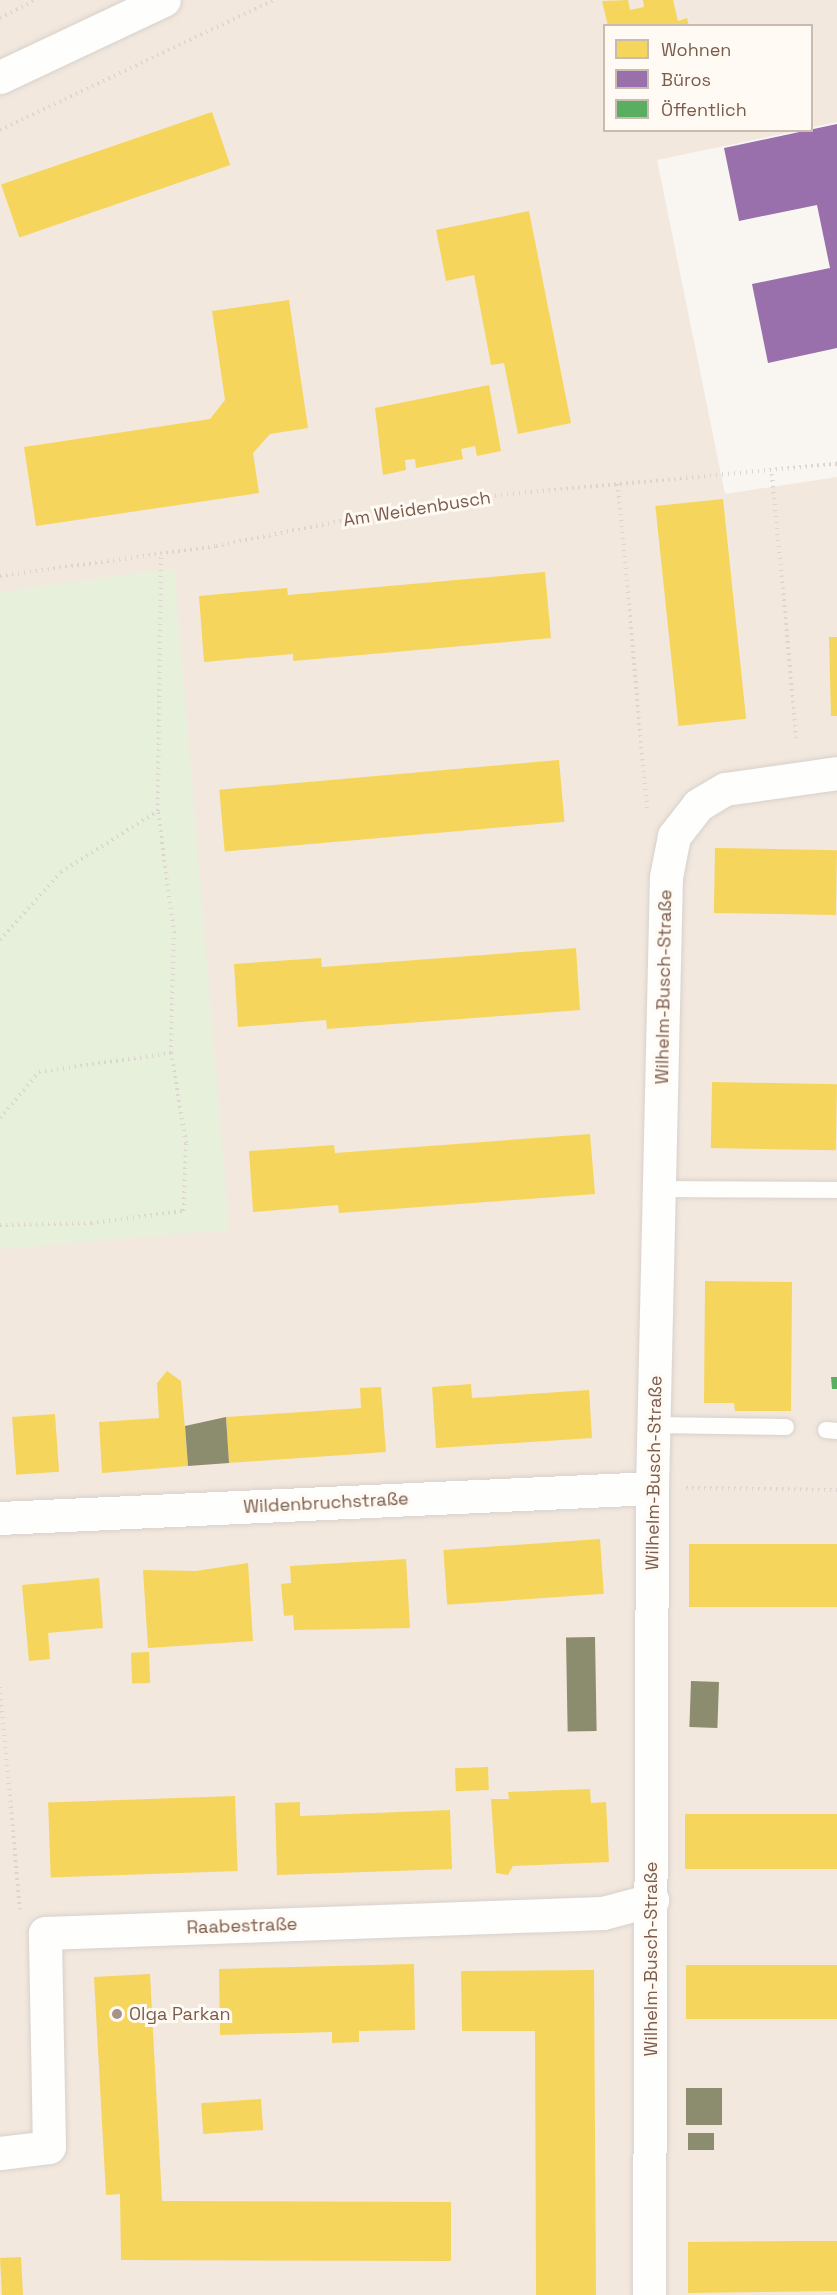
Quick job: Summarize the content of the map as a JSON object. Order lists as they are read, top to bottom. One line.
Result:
{"streets":{"street":["Wilhelm-Busch-Straße","Wildenbruchstraße","Raabestraße"],"path":["Am Weidenbusch"]},"crossings":[["Wilhelm-Busch-Straße","Wildenbruchstraße"],["Wilhelm-Busch-Straße","Raabestraße"]],"places":["Olga Parkan"],"legend":["Wohnen","Büros","Öffentlich"]}
